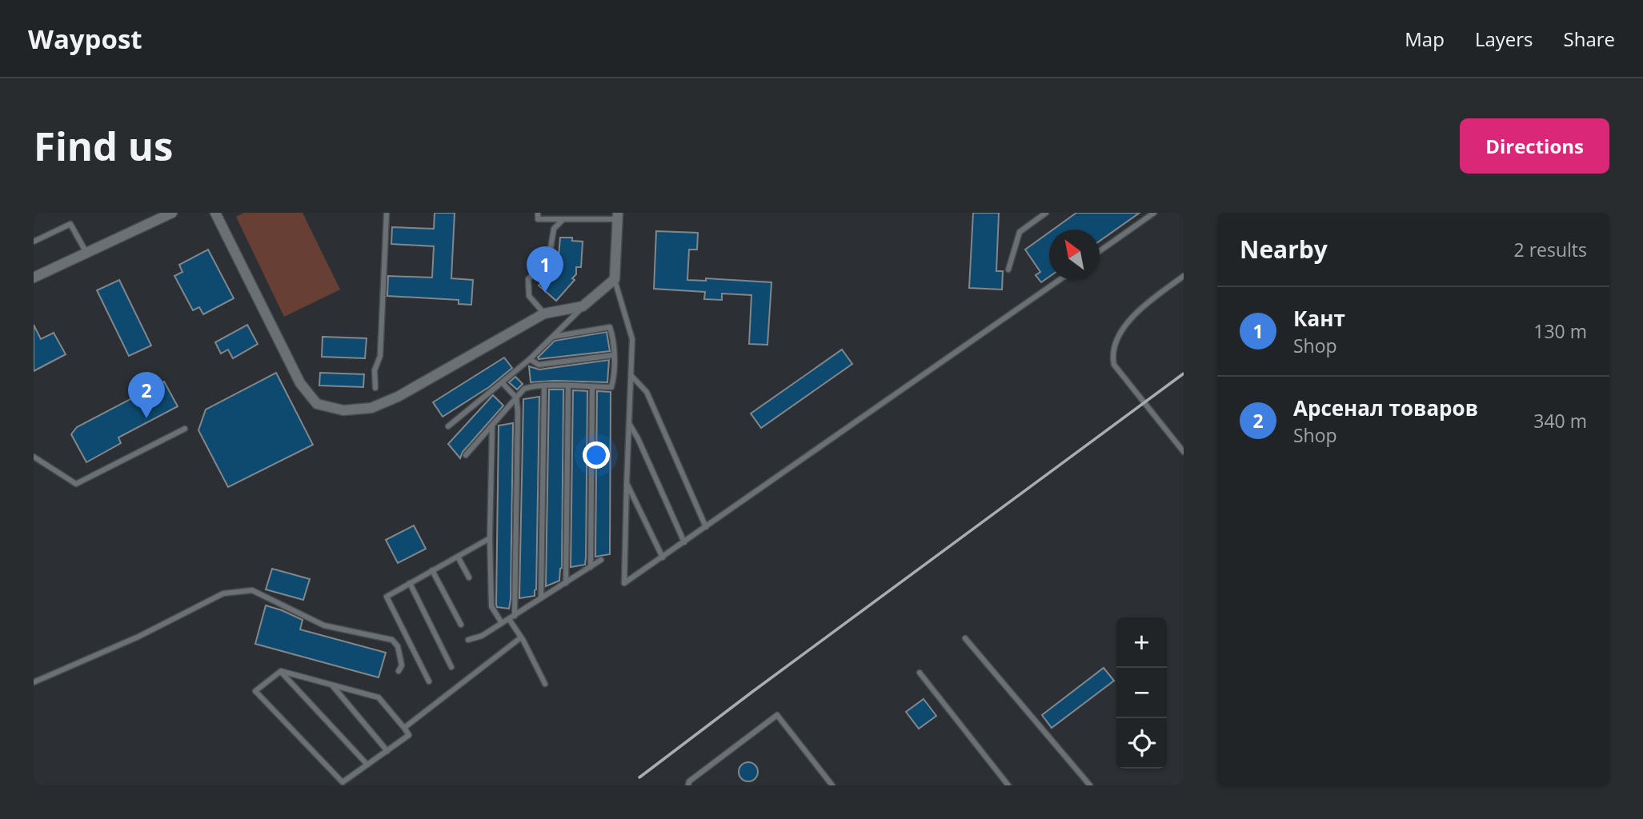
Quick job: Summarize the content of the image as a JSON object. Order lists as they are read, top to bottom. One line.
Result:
{"north":"top left","page":{"header":"Waypost","nav":["Map","Layers","Share"],"buttons":"Directions","title":"Find us","heading":["Nearby","2 results"],"pins":["1","2"],"list":[{"mark":"1","name":"Кант","note":"Shop","value":"130 m"},{"mark":"2","name":"Арсенал товаров","note":"Shop","value":"340 m"}],"map_buttons":["+","−"]}}
